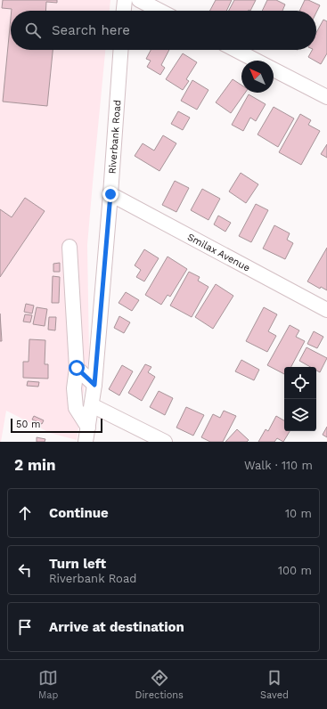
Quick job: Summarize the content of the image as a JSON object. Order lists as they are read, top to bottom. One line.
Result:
{"streets":{"street":["Riverbank Road","Smilax Avenue"]},"crossings":[["Riverbank Road","Smilax Avenue"]],"scale_bar":"50 m","north":"top left","page":{"search":"Search here","scale":"50 m","heading":["2 min","Walk · 110 m"],"list":[["Continue","10 m"],["Turn left","Riverbank Road","100 m"],"Arrive at destination"],"nav":["Map","Directions","Saved"]}}
